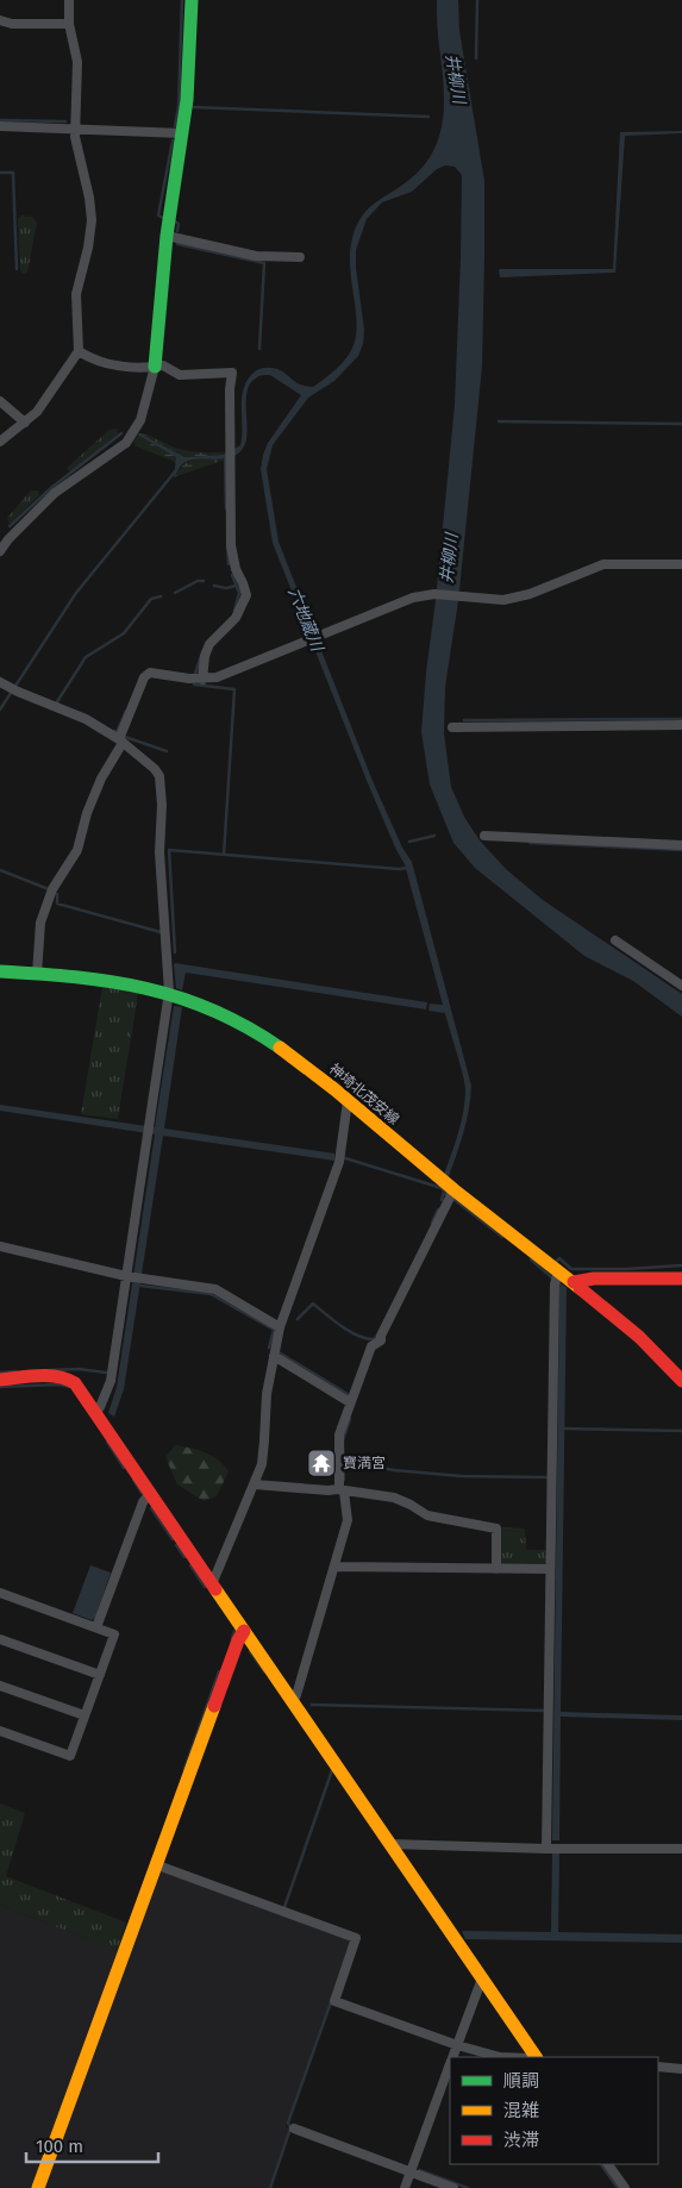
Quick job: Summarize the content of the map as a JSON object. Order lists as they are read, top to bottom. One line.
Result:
{"streets":{"street":["神埼北茂安線"]},"water":["井柳川","六地蔵川"],"places":{"temple":["寶満宮"]},"legend":["順調","混雑","渋滞"],"scale_bar":"100 m"}
